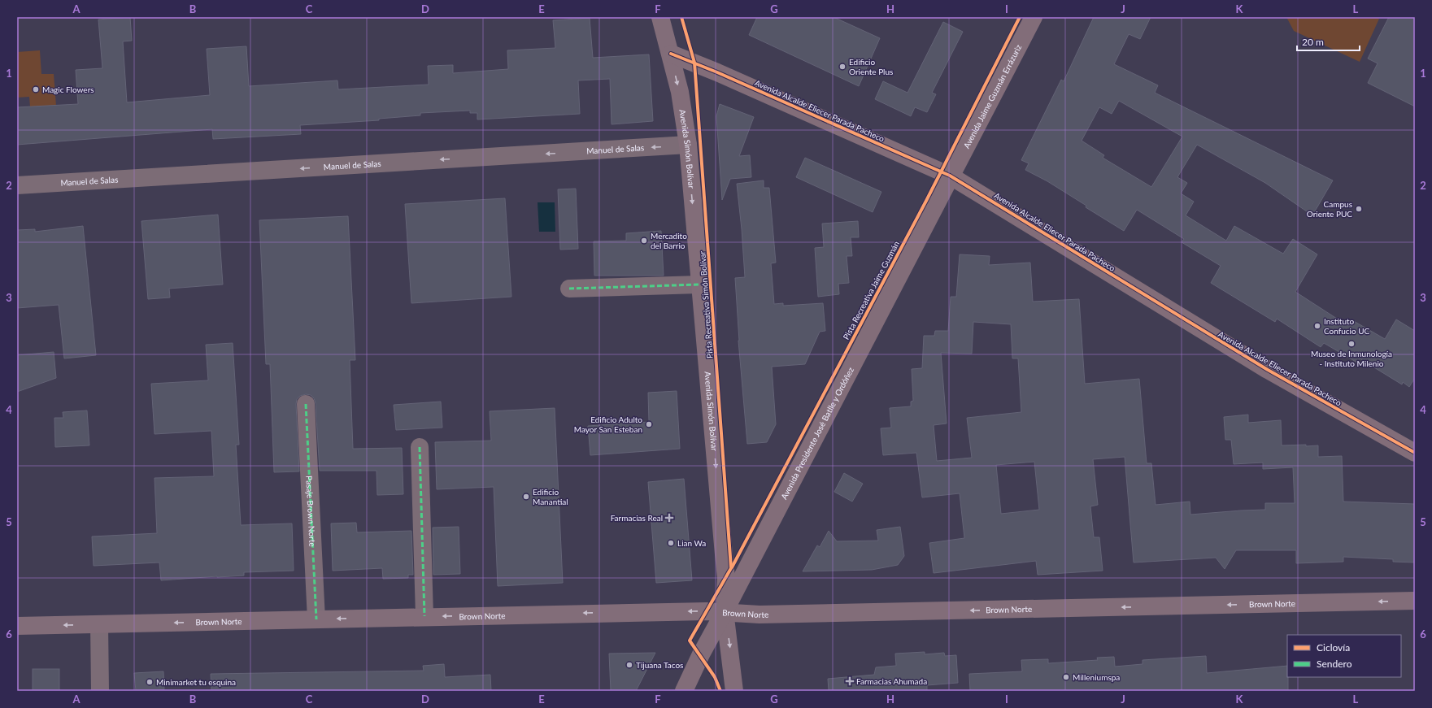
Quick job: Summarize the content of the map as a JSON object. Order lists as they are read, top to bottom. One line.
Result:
{"streets":{"street":["Avenida Jaime Guzmán Errázuriz","Avenida Alcalde Eliecer Parada Pacheco","Avenida Simón Bolívar","Manuel de Salas","Avenida Presidente José Batlle y Ordóñez","Pasaje Brown Norte","Brown Norte"],"cycle path":["Pista Recreativa Jaime Guzmán","Pista Recreativa Simón Bolívar"]},"crossings":[["Avenida Jaime Guzmán Errázuriz","Avenida Alcalde Eliecer Parada Pacheco"],["Avenida Jaime Guzmán Errázuriz","Avenida Presidente José Batlle y Ordóñez"],["Avenida Alcalde Eliecer Parada Pacheco","Avenida Simón Bolívar"],["Avenida Alcalde Eliecer Parada Pacheco","Avenida Presidente José Batlle y Ordóñez"],["Avenida Simón Bolívar","Manuel de Salas"],["Avenida Simón Bolívar","Avenida Presidente José Batlle y Ordóñez"],["Avenida Simón Bolívar","Brown Norte"],["Avenida Presidente José Batlle y Ordóñez","Brown Norte"],["Pasaje Brown Norte","Brown Norte"]],"one_way":["Avenida Simón Bolívar","Manuel de Salas","Brown Norte"],"places":{"other":["Edificio Oriente Plus","Magic Flowers","Campus Oriente PUC","Mercadito del Barrio","Instituto Confucio UC","Museo de Inmunología - Instituto Milenio","Edificio Adulto Mayor San Esteban","Edificio Manantial","Lian Wa","Tijuana Tacos","Milleniumspa","Minimarket tu esquina"],"health":["Farmacias Real","Farmacias Ahumada"]},"legend":["Ciclovía","Sendero"],"scale_bar":"20 m","grid":{"columns":["A","B","C","D","E","F","G","H","I","J","K","L"],"rows":["1","2","3","4","5","6"]}}
